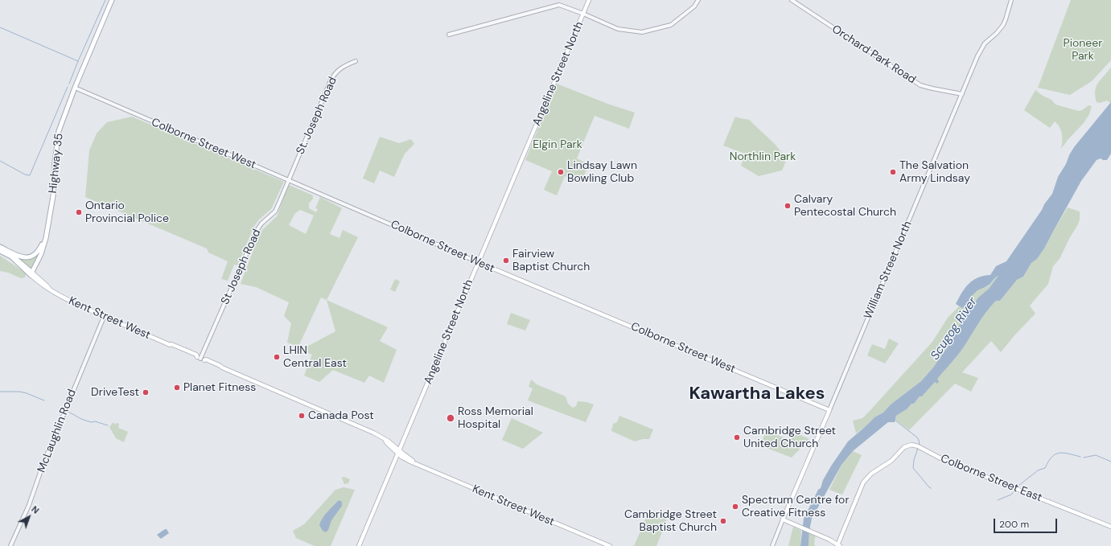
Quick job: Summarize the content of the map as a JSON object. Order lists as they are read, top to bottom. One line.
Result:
{"streets":{"main road":["Angeline Street North","Colborne Street West","Highway 35","William Street North","Kent Street West","Colborne Street East"],"street":["Orchard Park Road","St. Joseph Road","St Joseph Road","McLaughlin Road"]},"crossings":[["Orchard Park Road","William Street North"],["Angeline Street North","Colborne Street West"],["Angeline Street North","Kent Street West"],["St. Joseph Road","Colborne Street West"],["St. Joseph Road","St Joseph Road"],["Colborne Street West","Highway 35"],["Colborne Street West","St Joseph Road"],["Colborne Street West","William Street North"],["Highway 35","Kent Street West"],["St Joseph Road","Kent Street West"],["Kent Street West","McLaughlin Road"]],"districts":["Kawartha Lakes"],"water":["Scugog River"],"parks":["Pioneer Park","Elgin Park","Northlin Park"],"places":["Lindsay Lawn Bowling Club","The Salvation Army Lindsay","Calvary Pentecostal Church","Ontario Provincial Police","Fairview Baptist Church","LHIN Central East","Planet Fitness","DriveTest","Canada Post","Ross Memorial Hospital","Cambridge Street United Church","Spectrum Centre for Creative Fitness","Cambridge Street Baptist Church"],"scale_bar":"200 m","north":"top right"}
